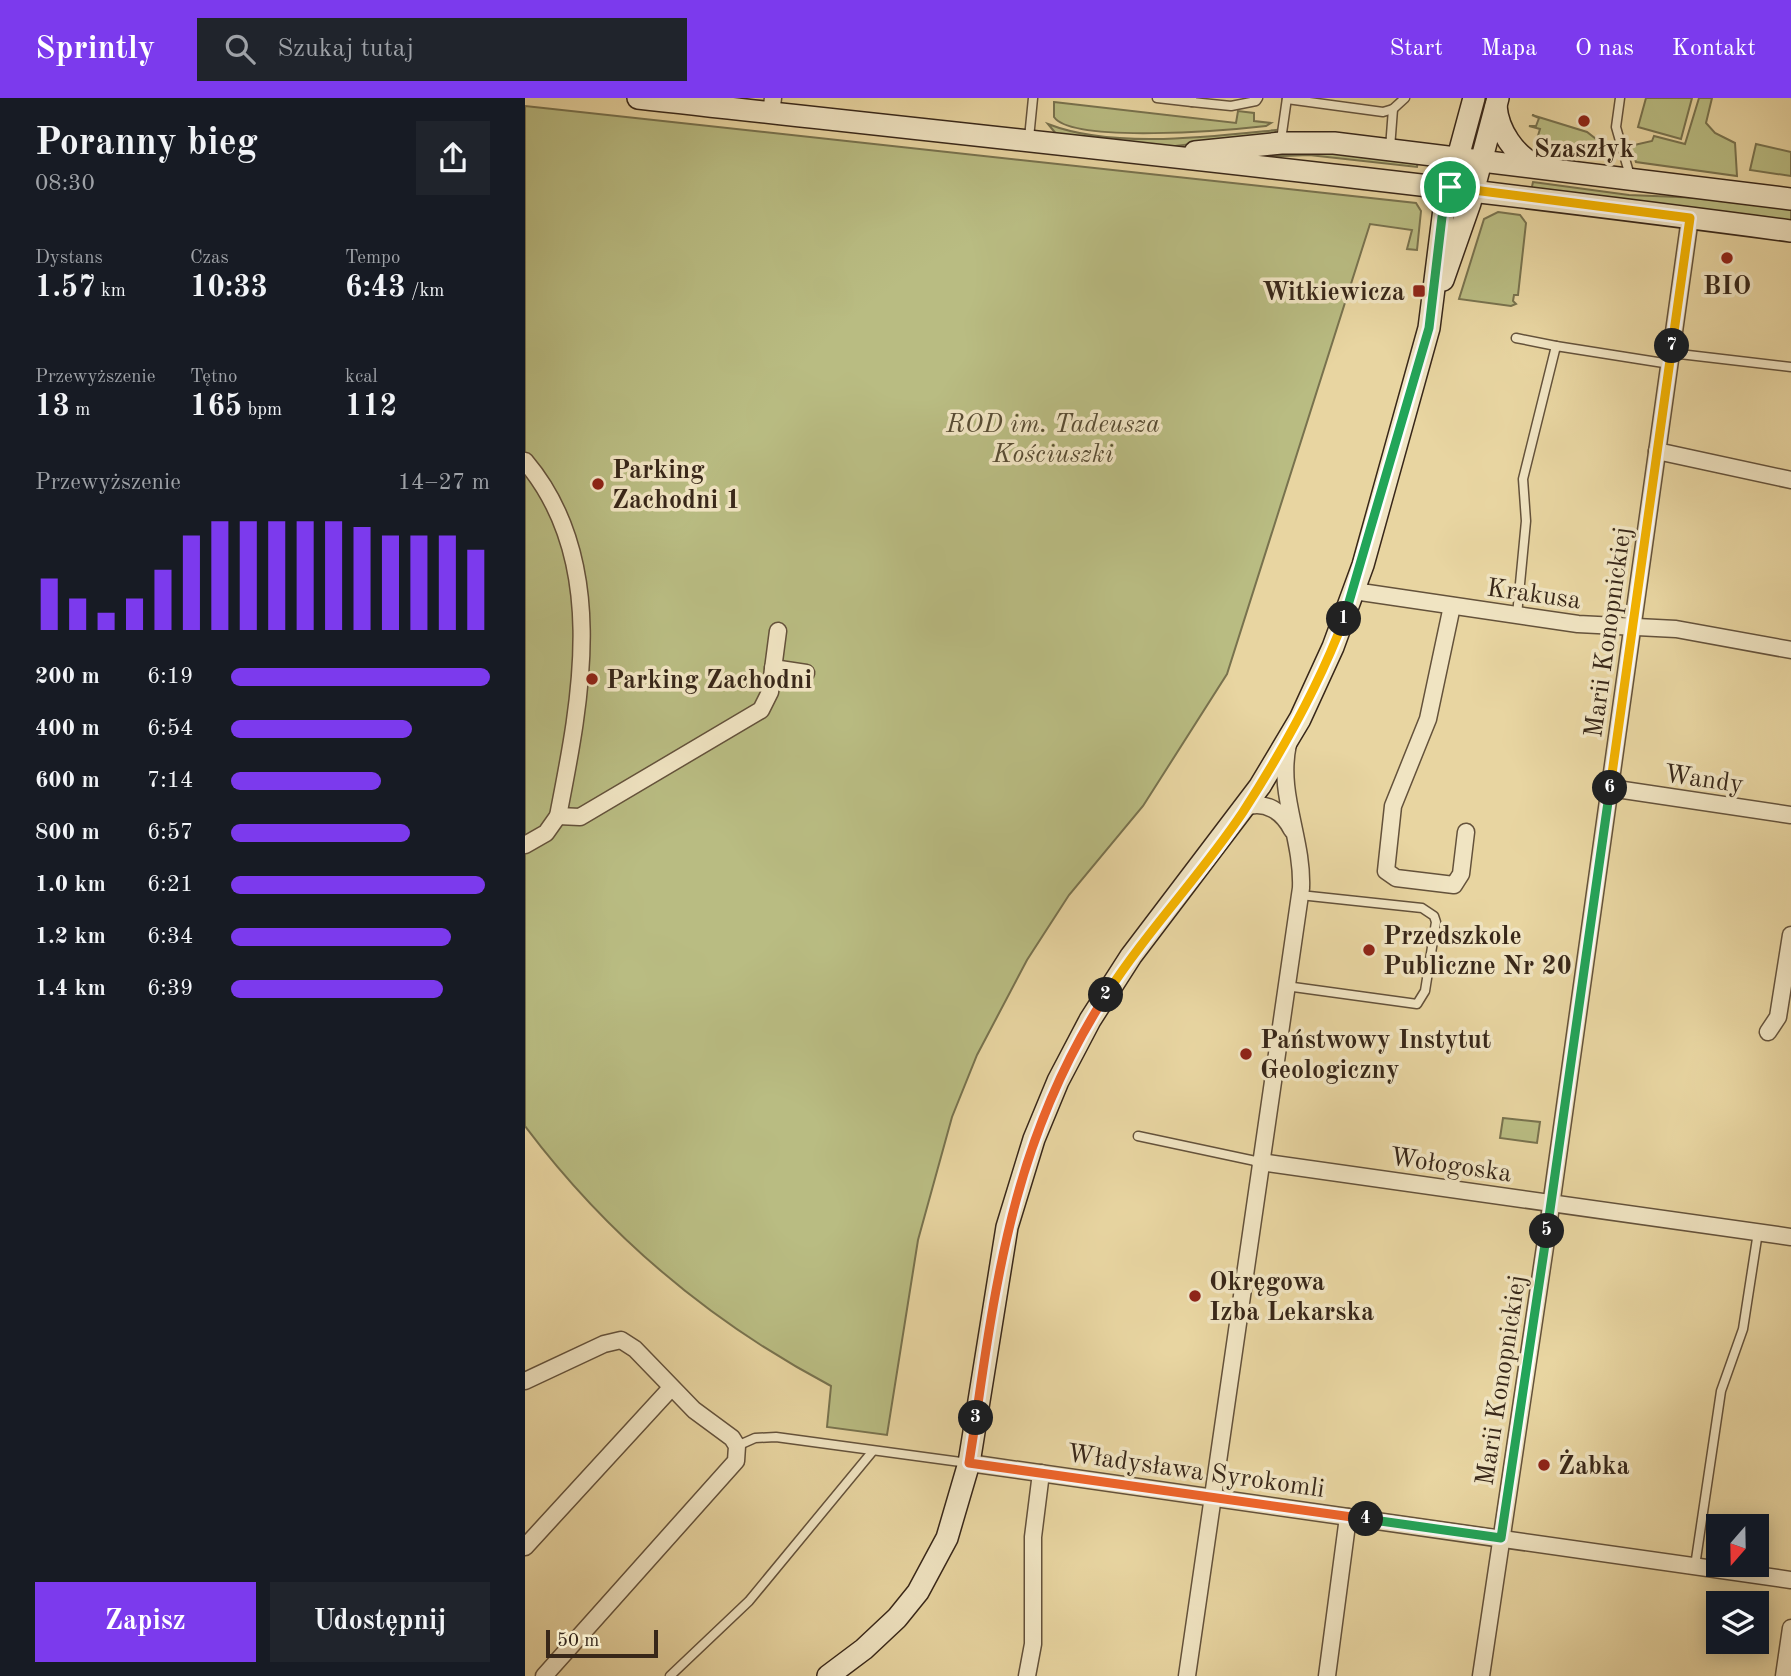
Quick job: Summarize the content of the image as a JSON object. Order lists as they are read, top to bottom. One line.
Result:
{"streets":{"street":["Krakusa","Marii Konopnickiej","Wandy","Wołogoska","Władysława Syrokomli"]},"crossings":[["Krakusa","Marii Konopnickiej"],["Marii Konopnickiej","Wandy"],["Marii Konopnickiej","Wołogoska"],["Marii Konopnickiej","Władysława Syrokomli"]],"parks":["ROD im. Tadeusza Kościuszki"],"places":{"other":["Szaszłyk","BIO","Parking Zachodni 1","Parking Zachodni","Przedszkole Publiczne Nr 20","Państwowy Instytut Geologiczny","Okręgowa Izba Lekarska","Żabka"],"transit":["Witkiewicza"]},"scale_bar":"50 m","north":"bottom","page":{"header":"Sprintly","search":"Szukaj tutaj","nav":["Start","Mapa","O nas","Kontakt"],"heading":["Poranny bieg","08:30"],"stats":[["Dystans","1.57 km"],["Czas","10:33"],["Tempo","6:43 /km"],["Przewyższenie","13 m"],["Tętno","165 bpm"],["kcal","112"]],"pins":["7","1","6","2","5","3","4"],"chart":["Przewyższenie","14–27 m"],"list":[{"name":"200 m","note":"6:19"},{"name":"400 m","note":"6:54"},{"name":"600 m","note":"7:14"},{"name":"800 m","note":"6:57"},{"name":"1.0 km","note":"6:21"},{"name":"1.2 km","note":"6:34"},{"name":"1.4 km","note":"6:39"}],"buttons":["Zapisz","Udostępnij"],"scale":"50 m"}}
